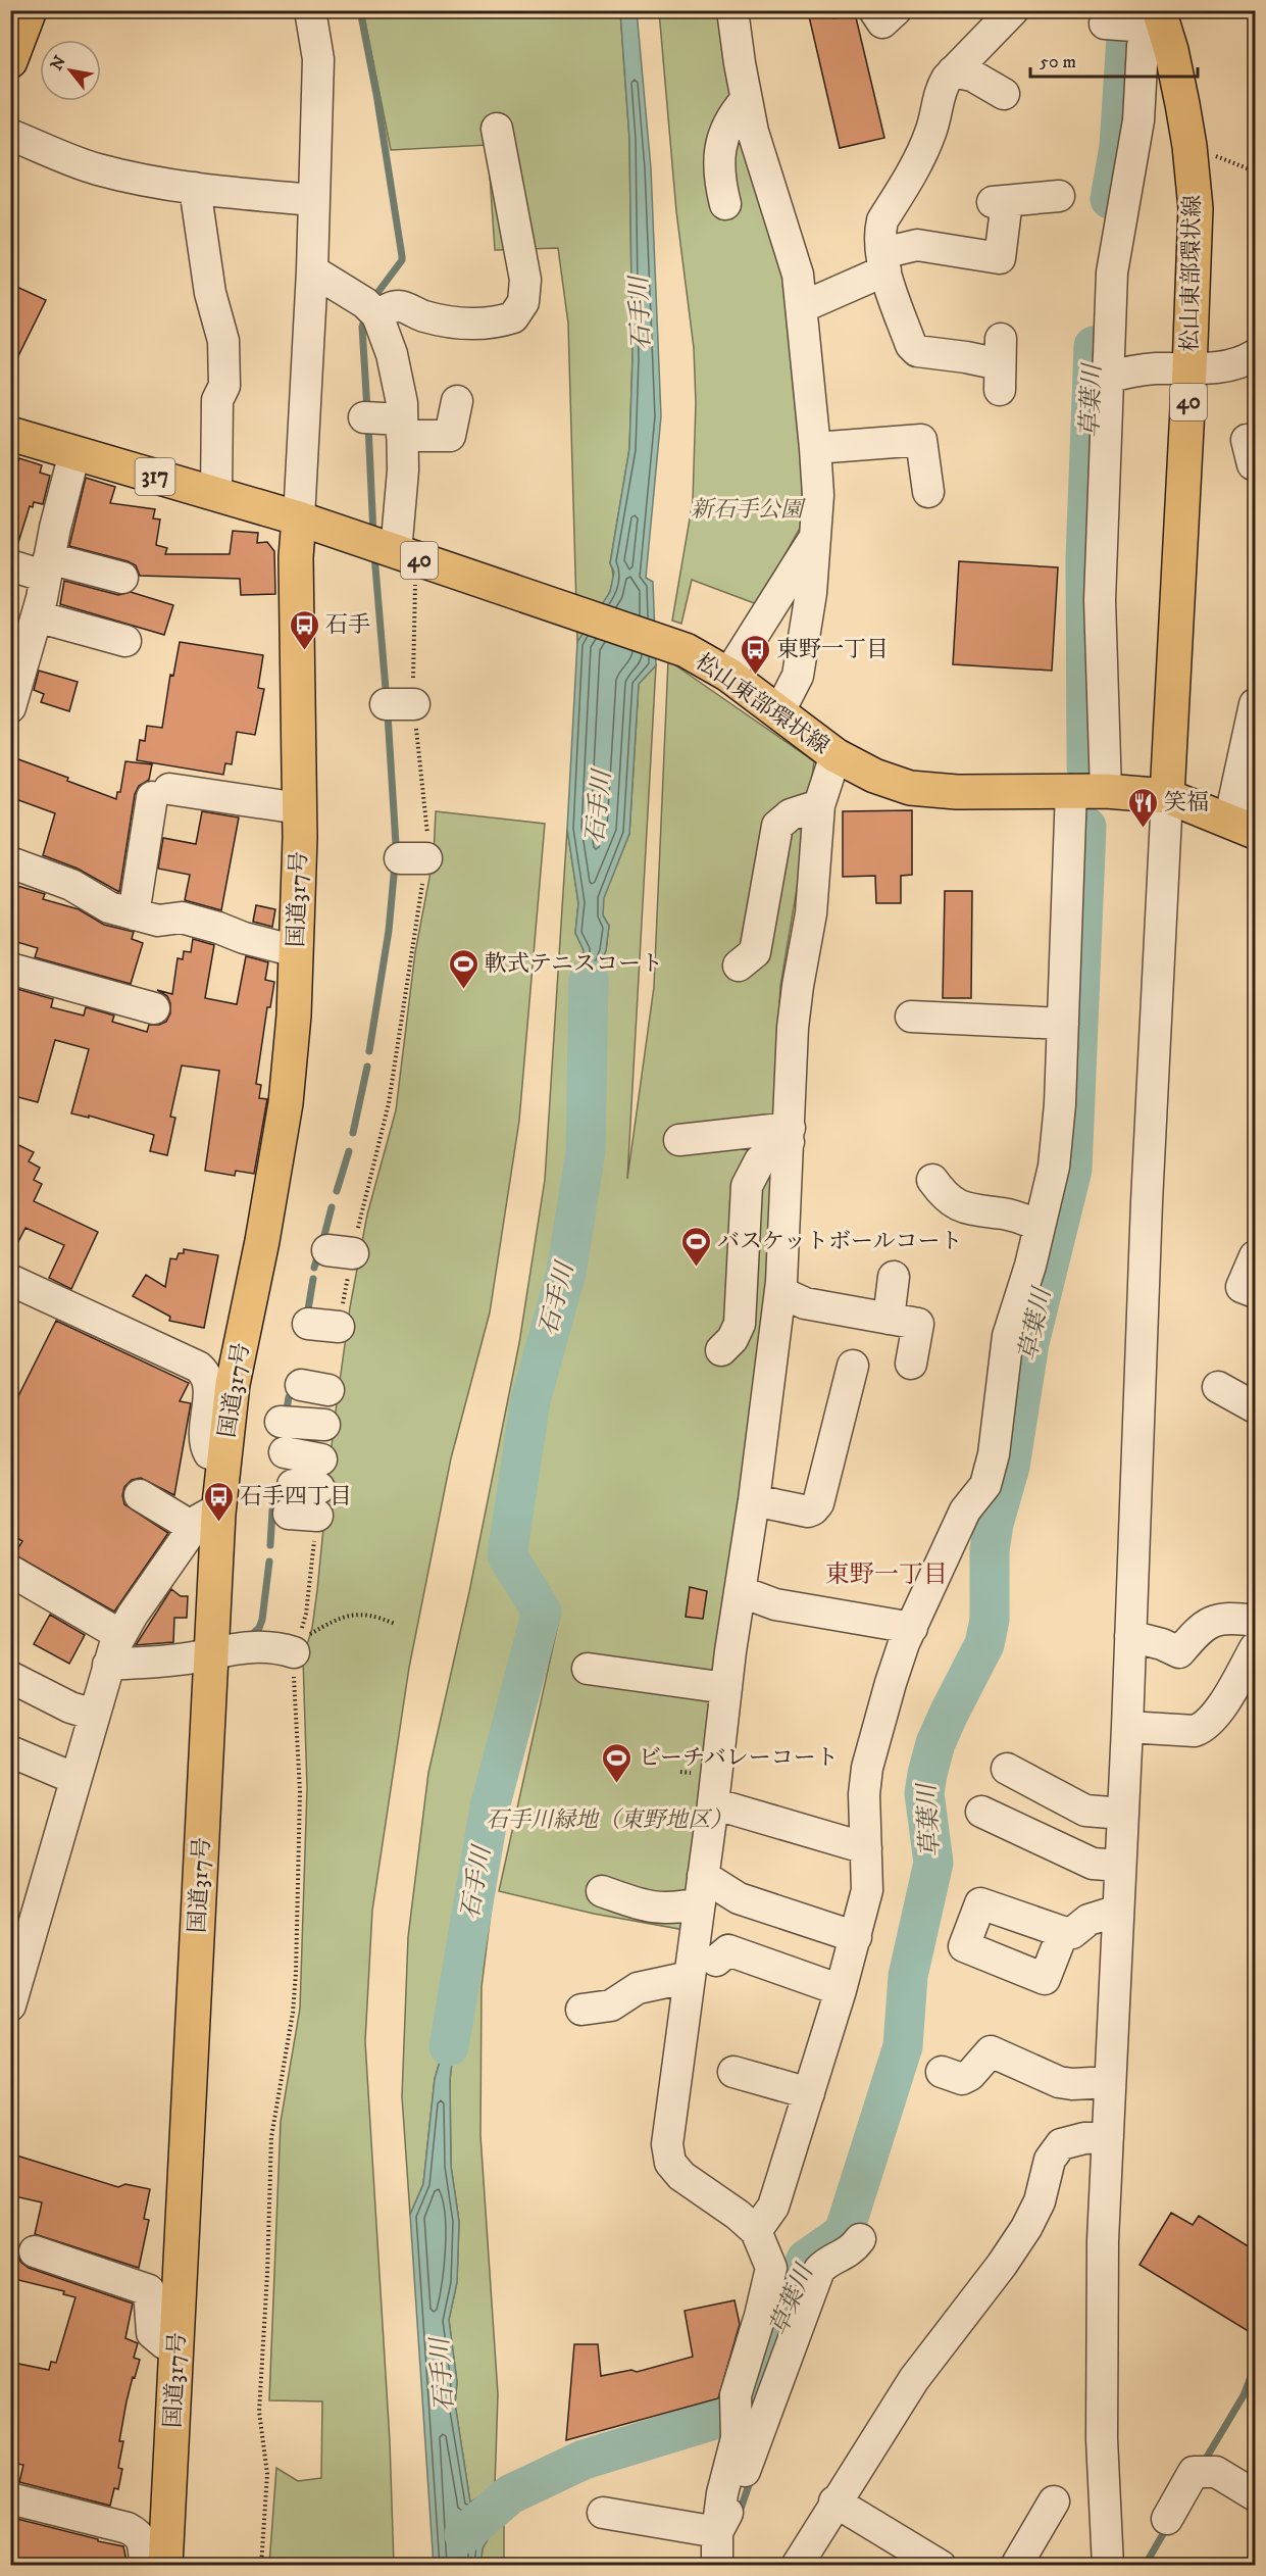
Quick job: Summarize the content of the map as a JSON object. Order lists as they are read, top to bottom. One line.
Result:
{"streets":{"main road":["松山東部環状線","40","317","国道317号"]},"crossings":[["松山東部環状線","317"],["松山東部環状線","国道317号"],["317","国道317号"]],"districts":["東野一丁目"],"water":["石手川","草葉川"],"parks":["新石手公園","石手川緑地（東野地区）"],"places":{"bus stop":["石手","東野一丁目","石手四丁目"],"restaurant":["笑福"],"sports":["軟式テニスコート","バスケットボールコート","ビーチバレーコート"]},"scale_bar":"50 m","north":"top left"}
